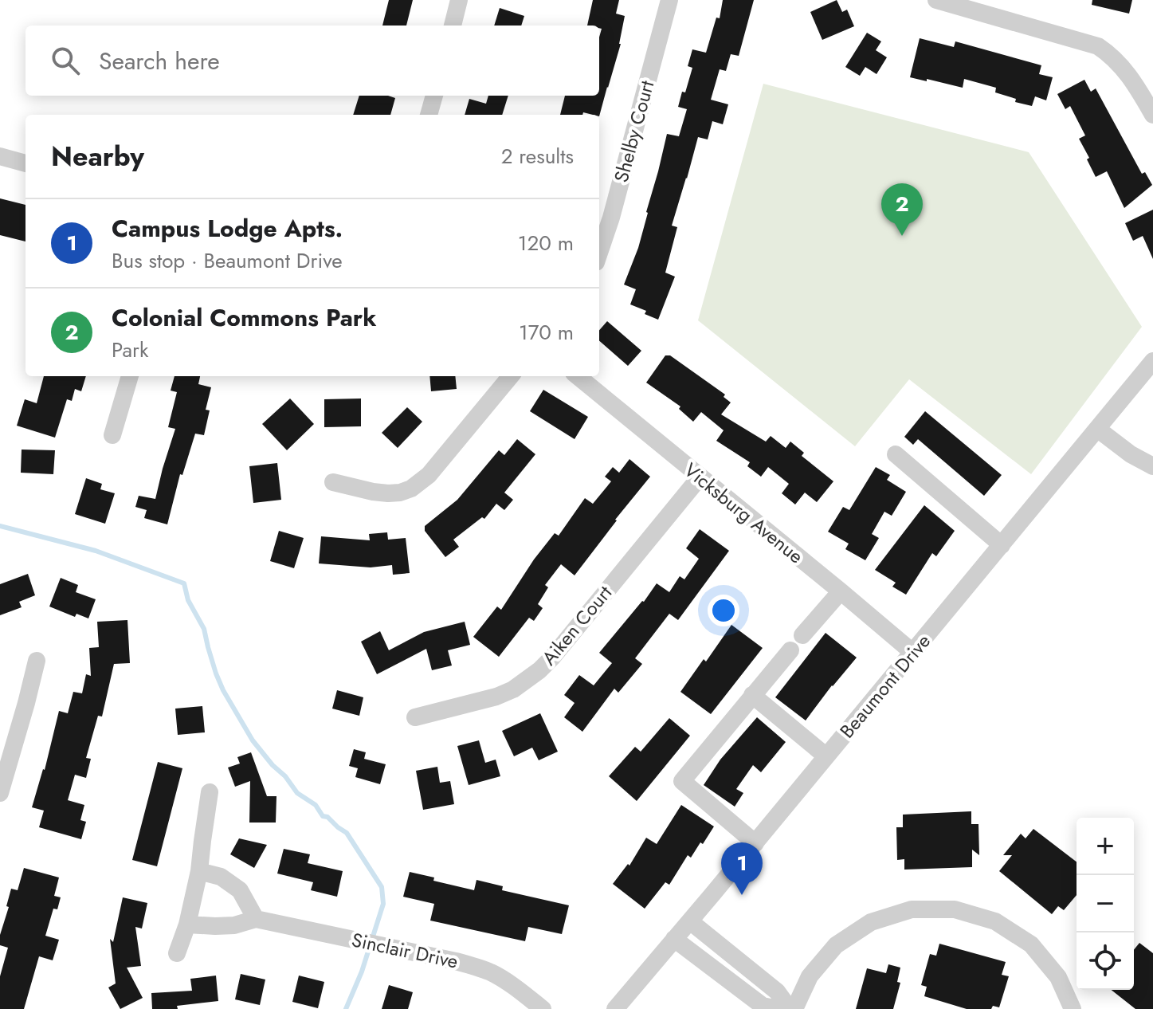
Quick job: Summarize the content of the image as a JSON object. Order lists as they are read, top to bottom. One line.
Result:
{"streets":{"street":["Shelby Court","Vicksburg Avenue","Aiken Court","Beaumont Drive","Sinclair Drive"]},"crossings":[["Vicksburg Avenue","Aiken Court"],["Vicksburg Avenue","Beaumont Drive"]],"page":{"search":"Search here","heading":["Nearby","2 results"],"pins":["2","1"],"list":[{"mark":"1","name":"Campus Lodge Apts.","note":"Bus stop · Beaumont Drive","value":"120 m"},{"mark":"2","name":"Colonial Commons Park","note":"Park","value":"170 m"}],"map_buttons":["+","−"]}}
